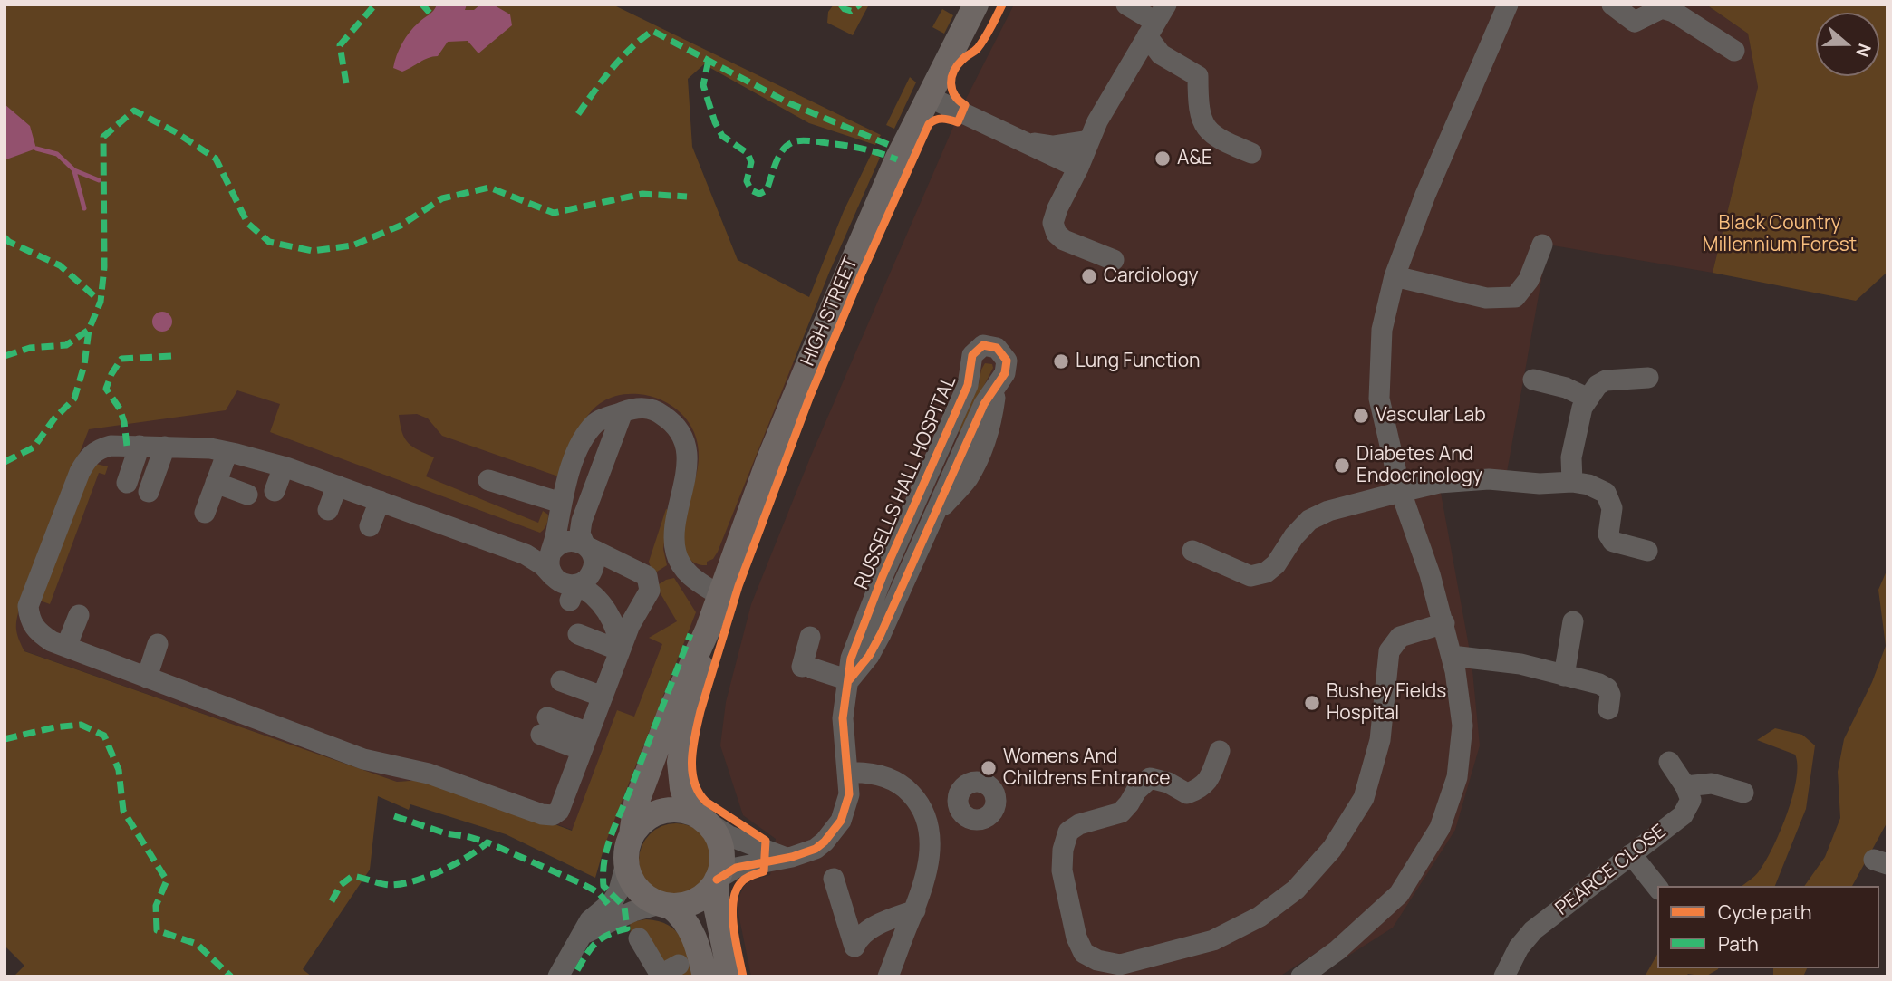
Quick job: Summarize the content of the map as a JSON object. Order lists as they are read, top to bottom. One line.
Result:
{"streets":{"main road":["HIGH STREET"],"street":["RUSSELLS HALL HOSPITAL","PEARCE CLOSE"]},"crossings":[["HIGH STREET","RUSSELLS HALL HOSPITAL"]],"parks":["Black Country Millennium Forest"],"places":["A&E","Cardiology","Lung Function","Vascular Lab","Diabetes And Endocrinology","Bushey Fields Hospital","Womens And Childrens Entrance"],"legend":["Cycle path","Path"],"north":"right"}
